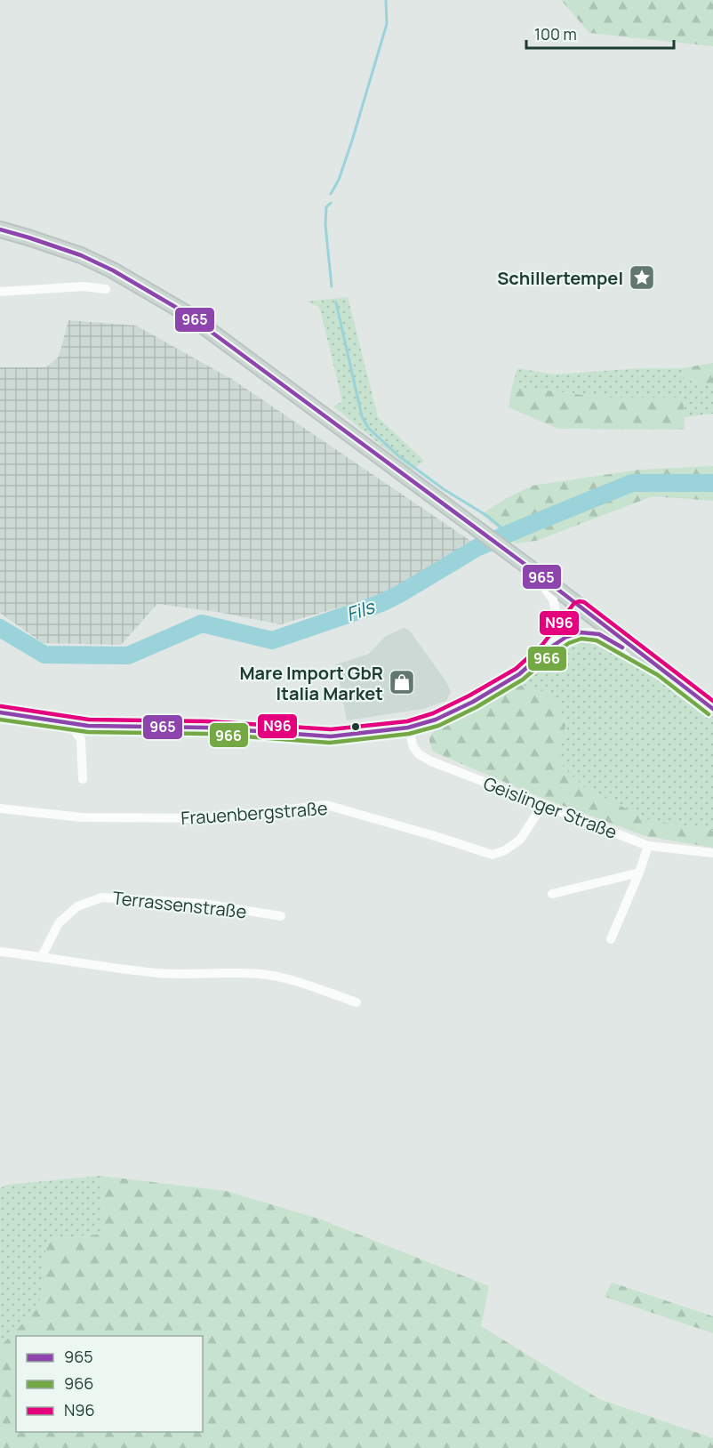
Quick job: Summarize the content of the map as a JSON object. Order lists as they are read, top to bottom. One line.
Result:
{"streets":{"street":["Geislinger Straße","Frauenbergstraße","Terrassenstraße"]},"crossings":[["Geislinger Straße","Frauenbergstraße"]],"water":["Fils"],"places":{"place":["Schillertempel"],"shop":["Mare Import GbR Italia Market"]},"lines":["transit line 965","transit line N96","transit line 966"],"legend":["965","966","N96"],"scale_bar":"100 m"}
